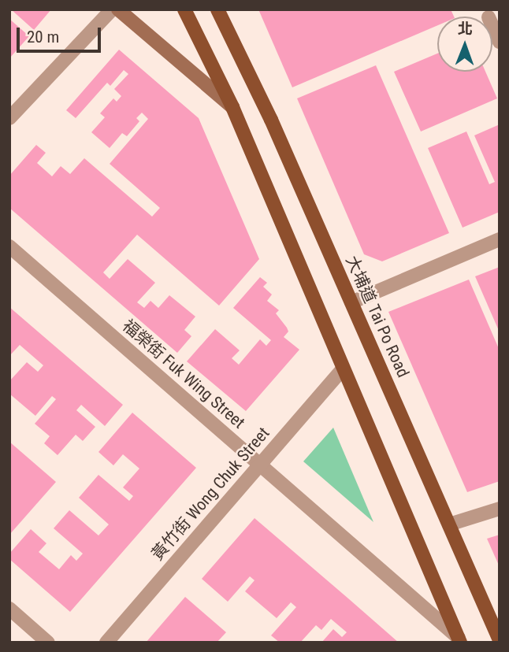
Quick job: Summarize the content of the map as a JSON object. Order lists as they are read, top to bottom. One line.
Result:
{"streets":{"main road":["大埔道 Tai Po Road"],"street":["福榮街 Fuk Wing Street","黃竹街 Wong Chuk Street"]},"crossings":[["福榮街 Fuk Wing Street","黃竹街 Wong Chuk Street"]],"scale_bar":"20 m","north":"top"}
